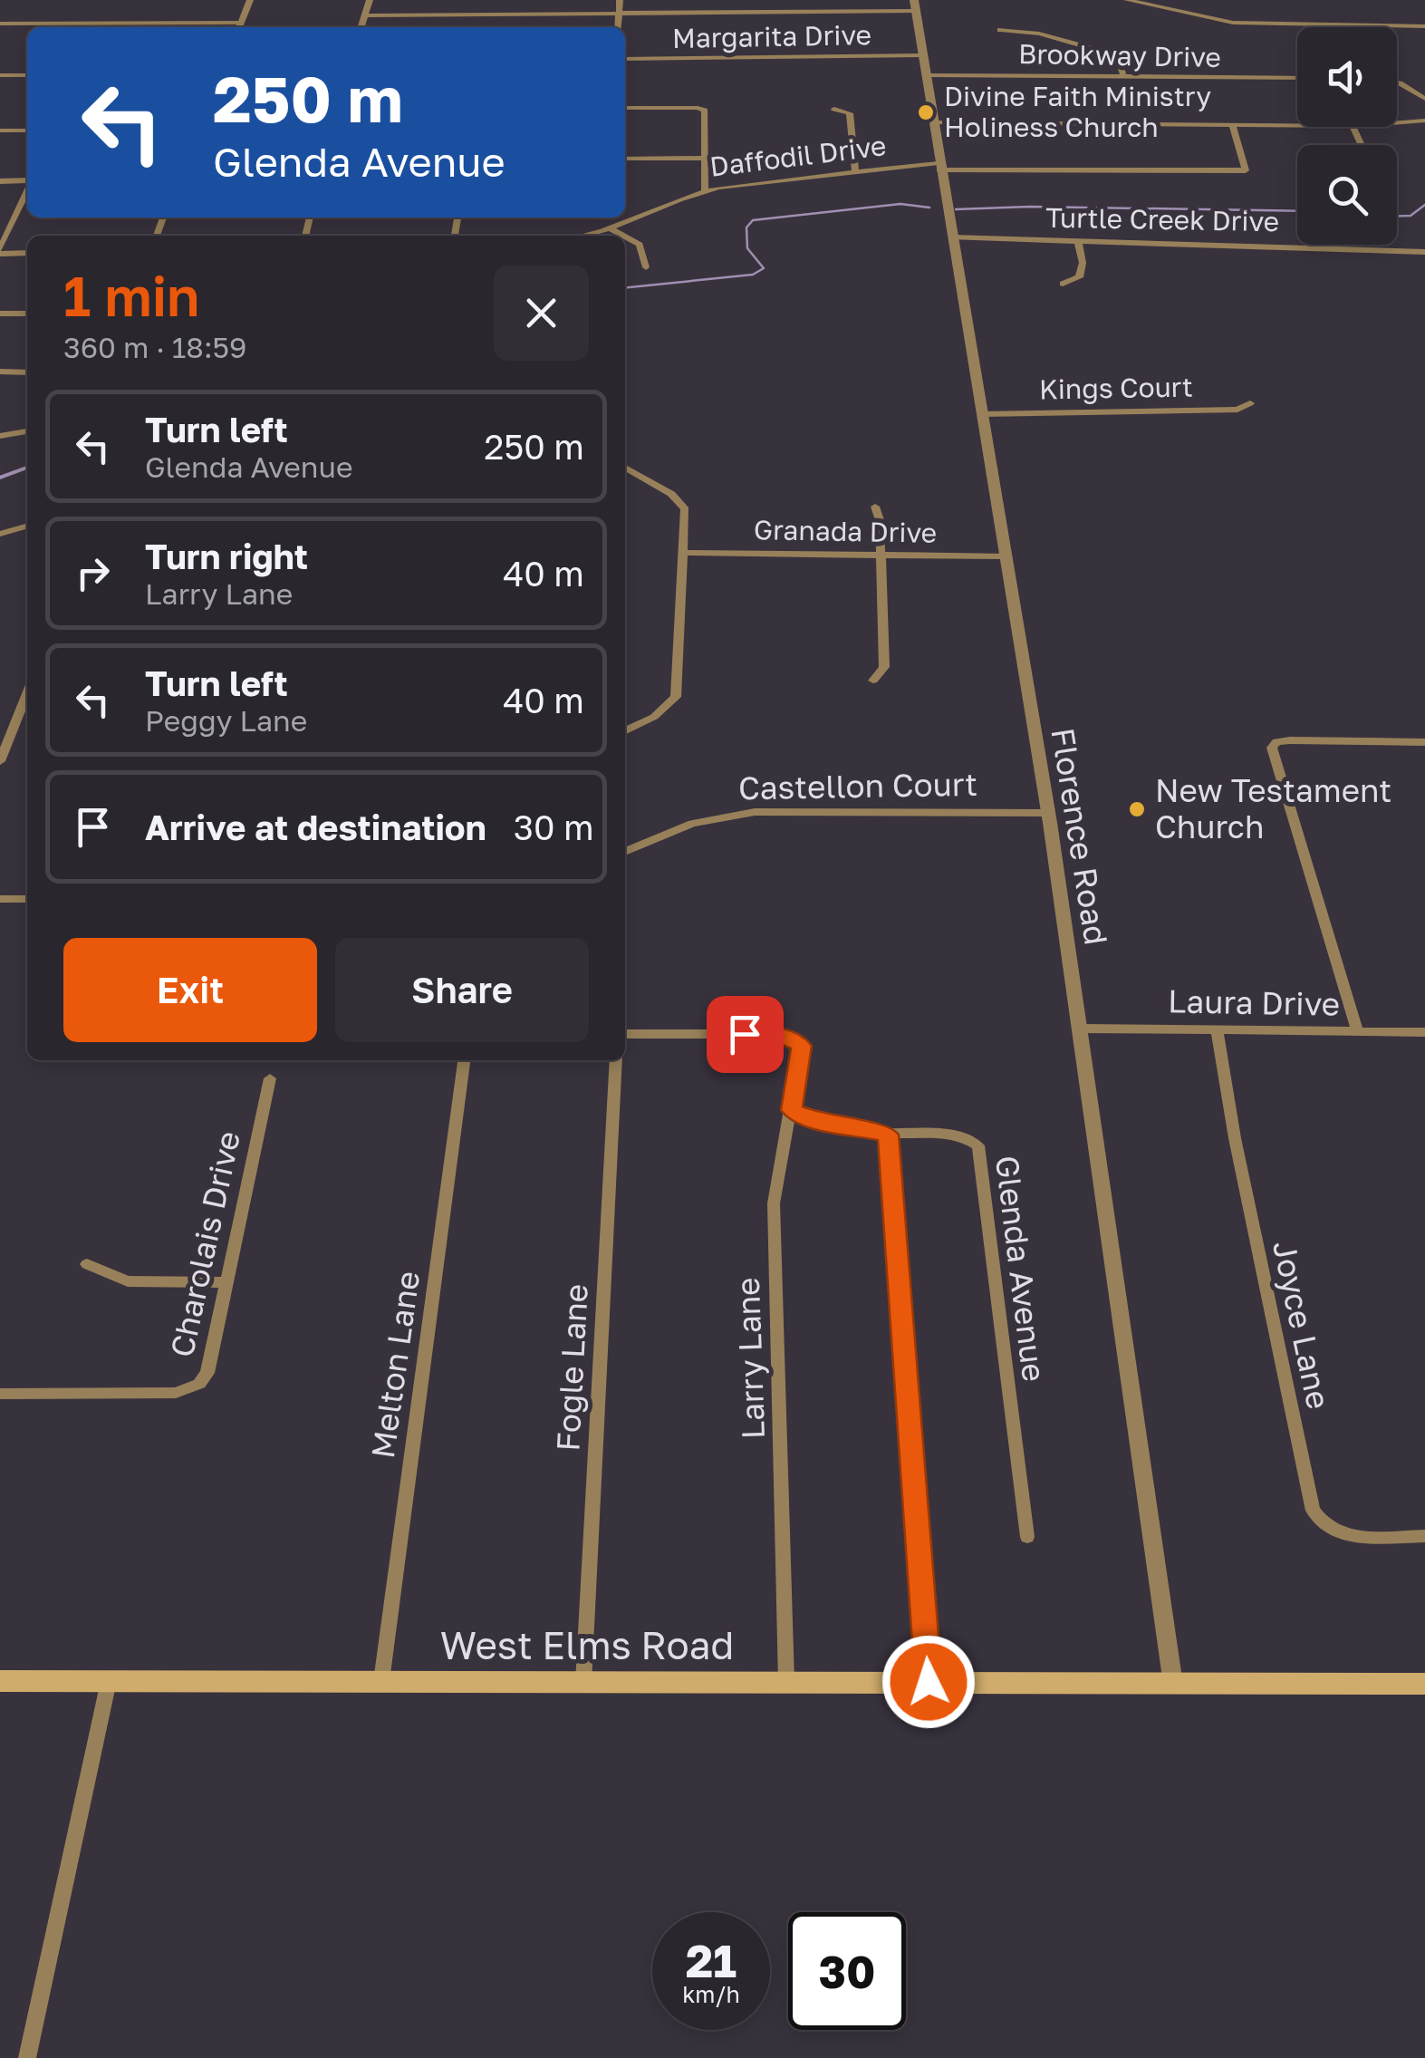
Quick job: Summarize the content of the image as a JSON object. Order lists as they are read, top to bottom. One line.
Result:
{"streets":{"main road":["West Elms Road"],"street":["Margarita Drive","Brookway Drive","Daffodil Drive","Turtle Creek Drive","Kings Court","Granada Drive","Castellon Court","Florence Road","Laura Drive","Charolais Drive","Glenda Avenue","Joyce Lane","Larry Lane","Melton Lane","Fogle Lane"]},"crossings":[["Margarita Drive","Florence Road"],["Brookway Drive","Florence Road"],["Daffodil Drive","Florence Road"],["Turtle Creek Drive","Florence Road"],["Kings Court","Florence Road"],["Granada Drive","Florence Road"],["Castellon Court","Florence Road"],["Florence Road","Laura Drive"],["Florence Road","West Elms Road"],["Laura Drive","Joyce Lane"],["Glenda Avenue","Larry Lane"],["Larry Lane","West Elms Road"],["Melton Lane","West Elms Road"],["Fogle Lane","West Elms Road"]],"places":["Divine Faith Ministry Holiness Church","New Testament Church"],"page":{"turn":["250 m","Glenda Avenue"],"heading":["1 min","360 m · 18:59"],"list":[{"name":"Turn left","note":"Glenda Avenue","value":"250 m"},{"name":"Turn right","note":"Larry Lane","value":"40 m"},{"name":"Turn left","note":"Peggy Lane","value":"40 m"},{"name":"Arrive at destination","value":"30 m"}],"buttons":["Exit","Share"],"speed":"21 km/h","limit":"30"}}
